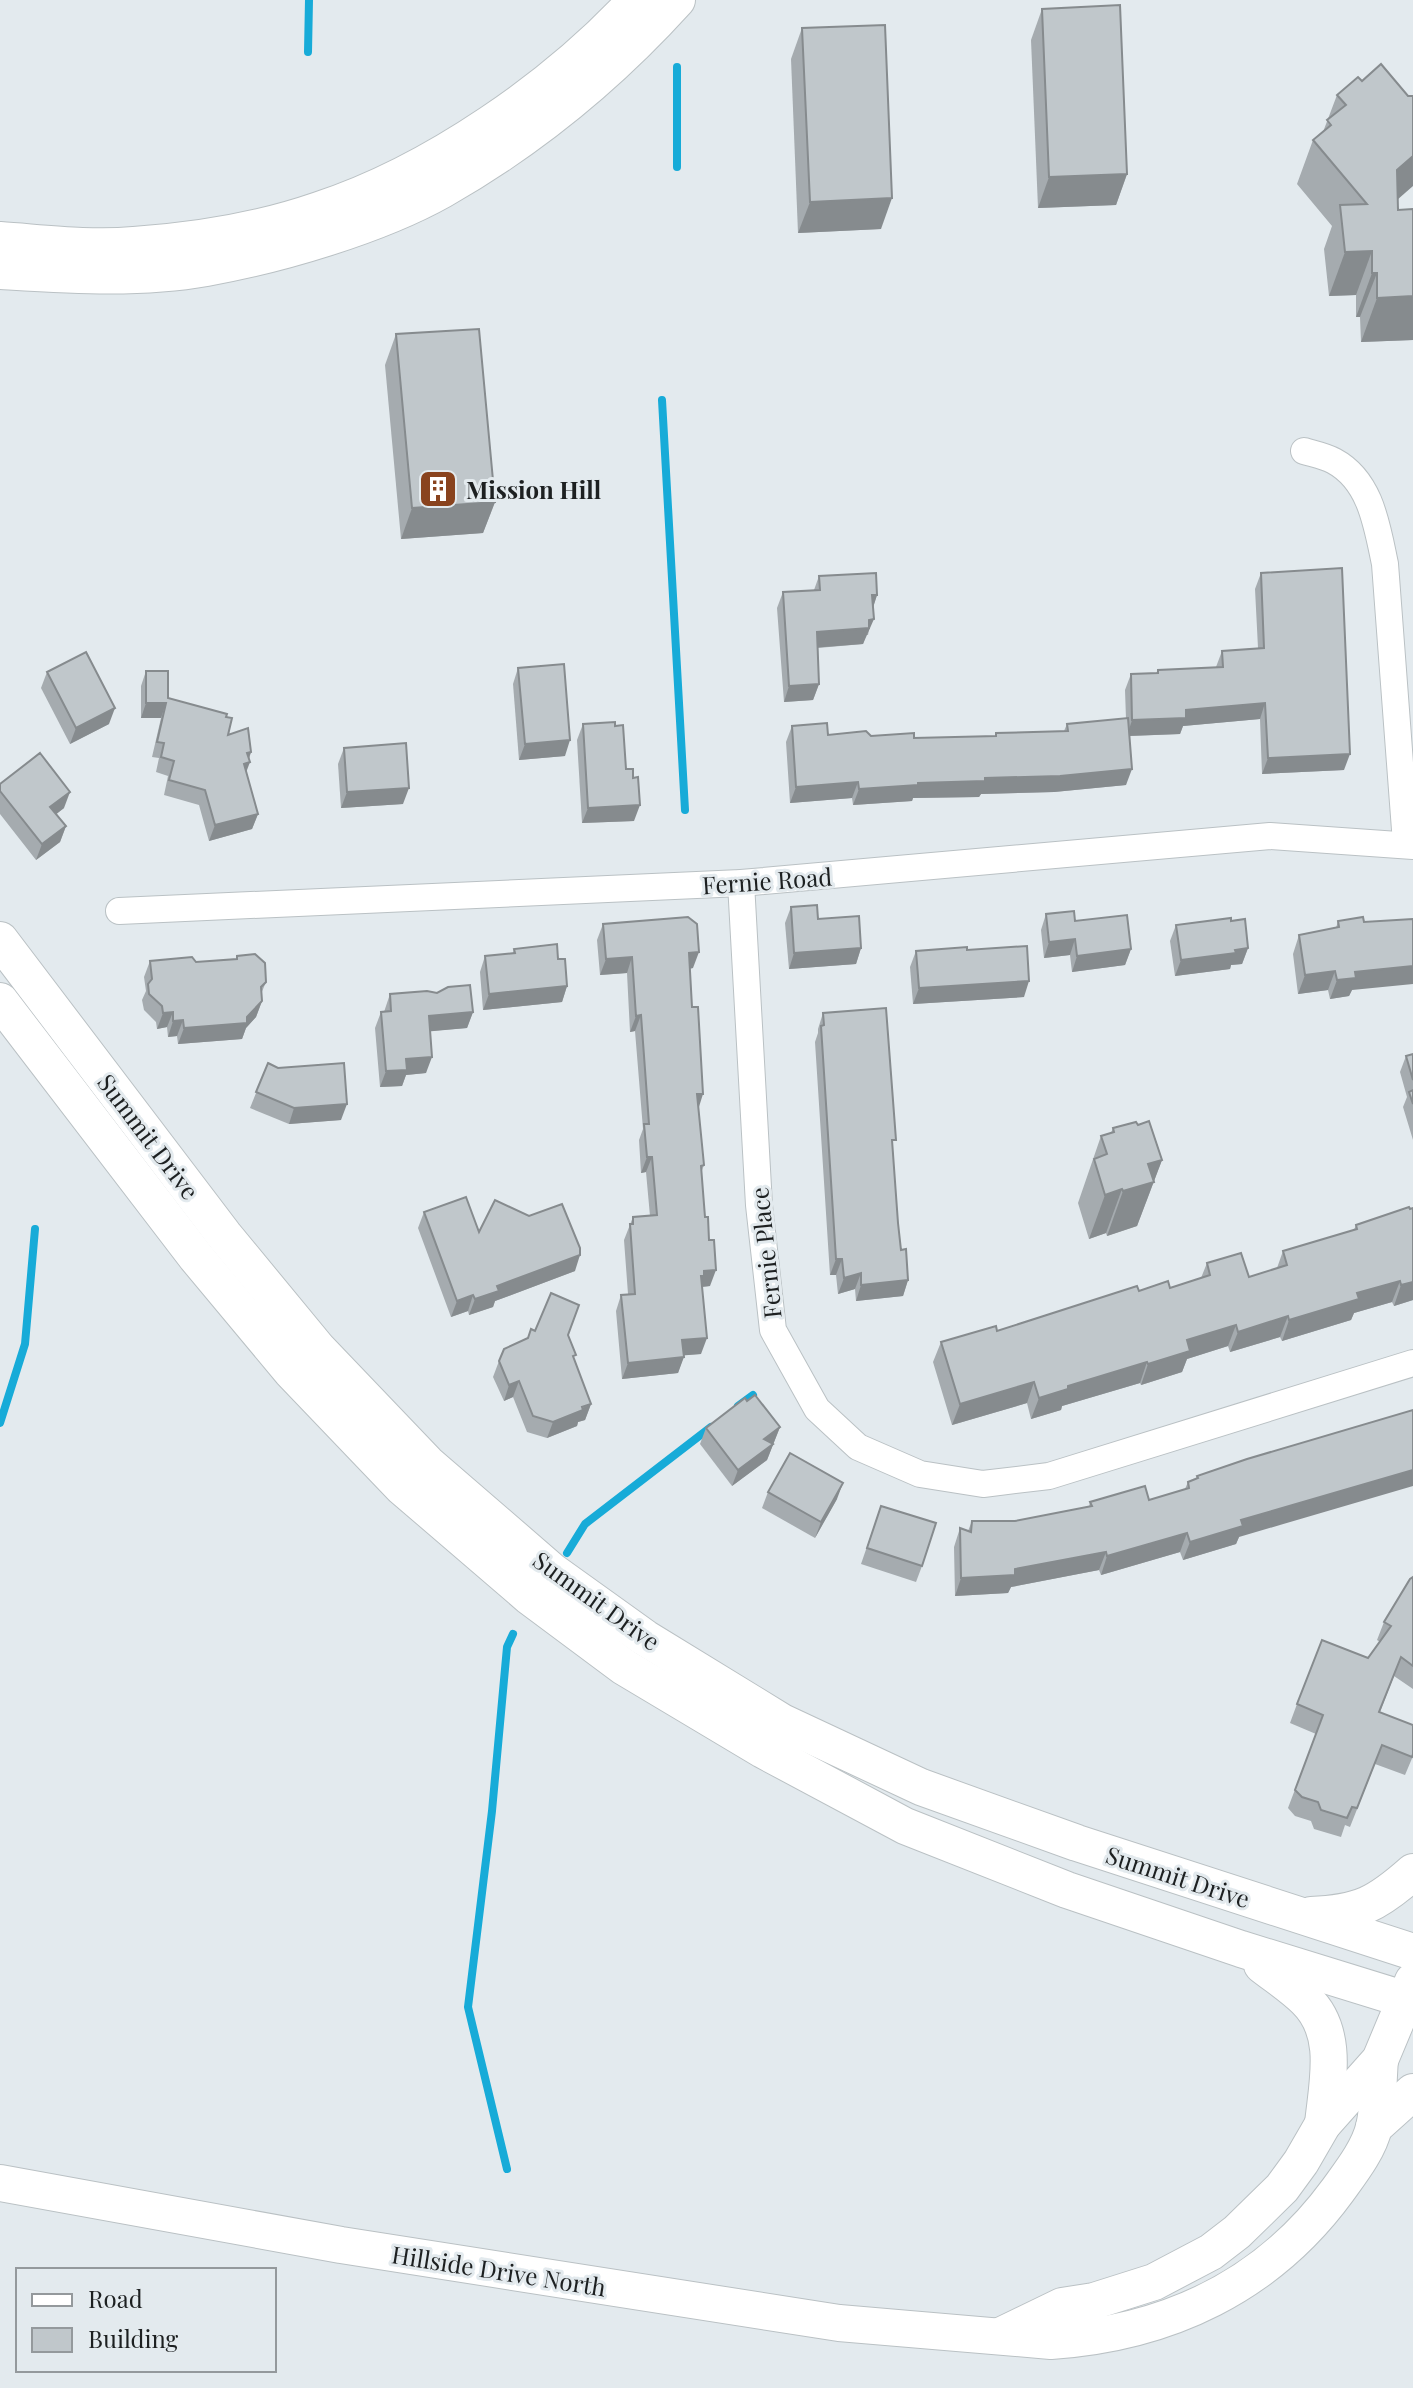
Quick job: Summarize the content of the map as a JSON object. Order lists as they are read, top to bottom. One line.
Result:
{"streets":{"main road":["Summit Drive","Hillside Drive North"],"street":["Fernie Road","Fernie Place"]},"crossings":[["Fernie Road","Fernie Place"],["Summit Drive","Hillside Drive North"]],"places":{"building":["Mission Hill"]},"legend":["Road","Building"]}
